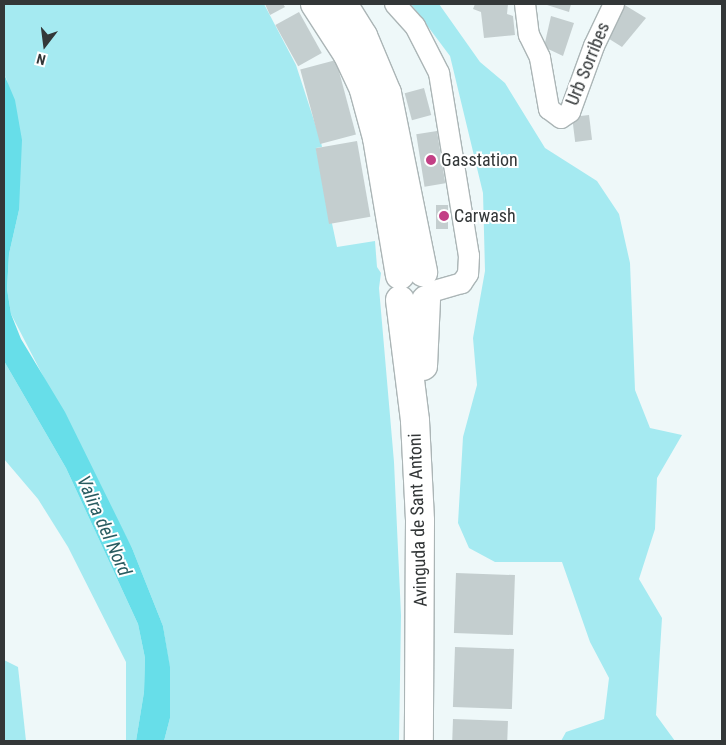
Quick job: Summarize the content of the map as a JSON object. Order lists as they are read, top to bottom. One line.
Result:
{"streets":{"main road":["Avinguda de Sant Antoni"],"street":["Urb Sorribes"]},"water":["Valira del Nord"],"places":["Gasstation","Carwash"],"north":"bottom"}
